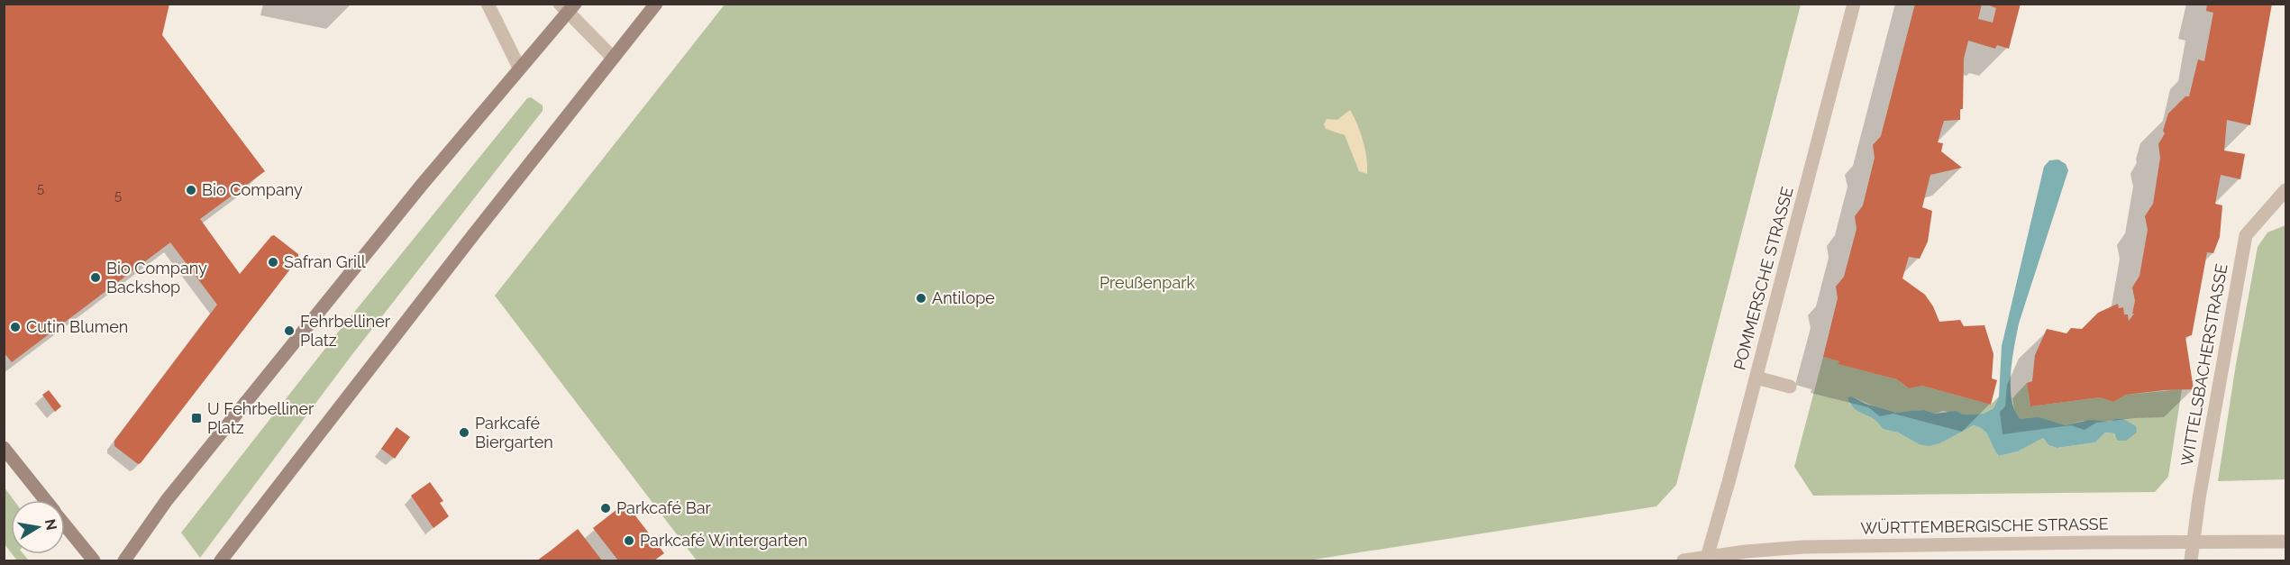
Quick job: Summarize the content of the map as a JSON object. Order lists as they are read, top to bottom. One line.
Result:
{"streets":{"street":["POMMERSCHE STRASSE","WITTELSBACHERSTRASSE","WÜRTTEMBERGISCHE STRASSE"]},"crossings":[["POMMERSCHE STRASSE","WÜRTTEMBERGISCHE STRASSE"],["WITTELSBACHERSTRASSE","WÜRTTEMBERGISCHE STRASSE"]],"parks":["Preußenpark"],"places":{"other":["Bio Company","Safran Grill","Bio Company Backshop","Antilope","Cutin Blumen","Fehrbelliner Platz","Parkcafé Biergarten","Parkcafé Bar","Parkcafé Wintergarten"],"transit":["U Fehrbelliner Platz"]},"house_numbers":["5","5"],"north":"right"}
